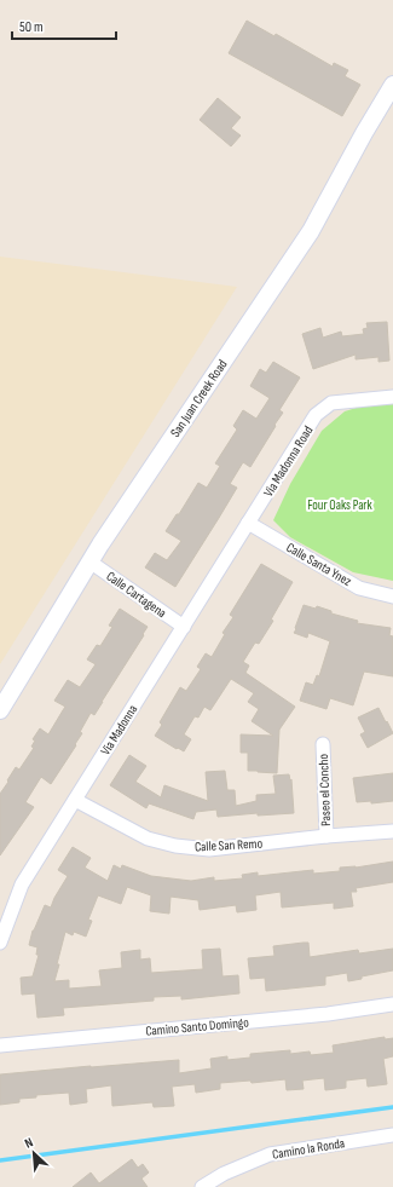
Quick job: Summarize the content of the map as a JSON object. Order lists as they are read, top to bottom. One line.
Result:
{"streets":{"street":["San Juan Creek Road","Via Madonna Road","Calle Santa Ynez","Calle Cartagena","Via Madonna","Paseo el Concho","Calle San Remo","Camino Santo Domingo","Camino la Ronda"]},"crossings":[["San Juan Creek Road","Calle Cartagena"],["Via Madonna Road","Calle Santa Ynez"],["Via Madonna Road","Via Madonna"],["Calle Santa Ynez","Via Madonna"],["Calle Cartagena","Via Madonna"],["Via Madonna","Calle San Remo"],["Paseo el Concho","Calle San Remo"]],"parks":["Four Oaks Park"],"scale_bar":"50 m","north":"top left"}
